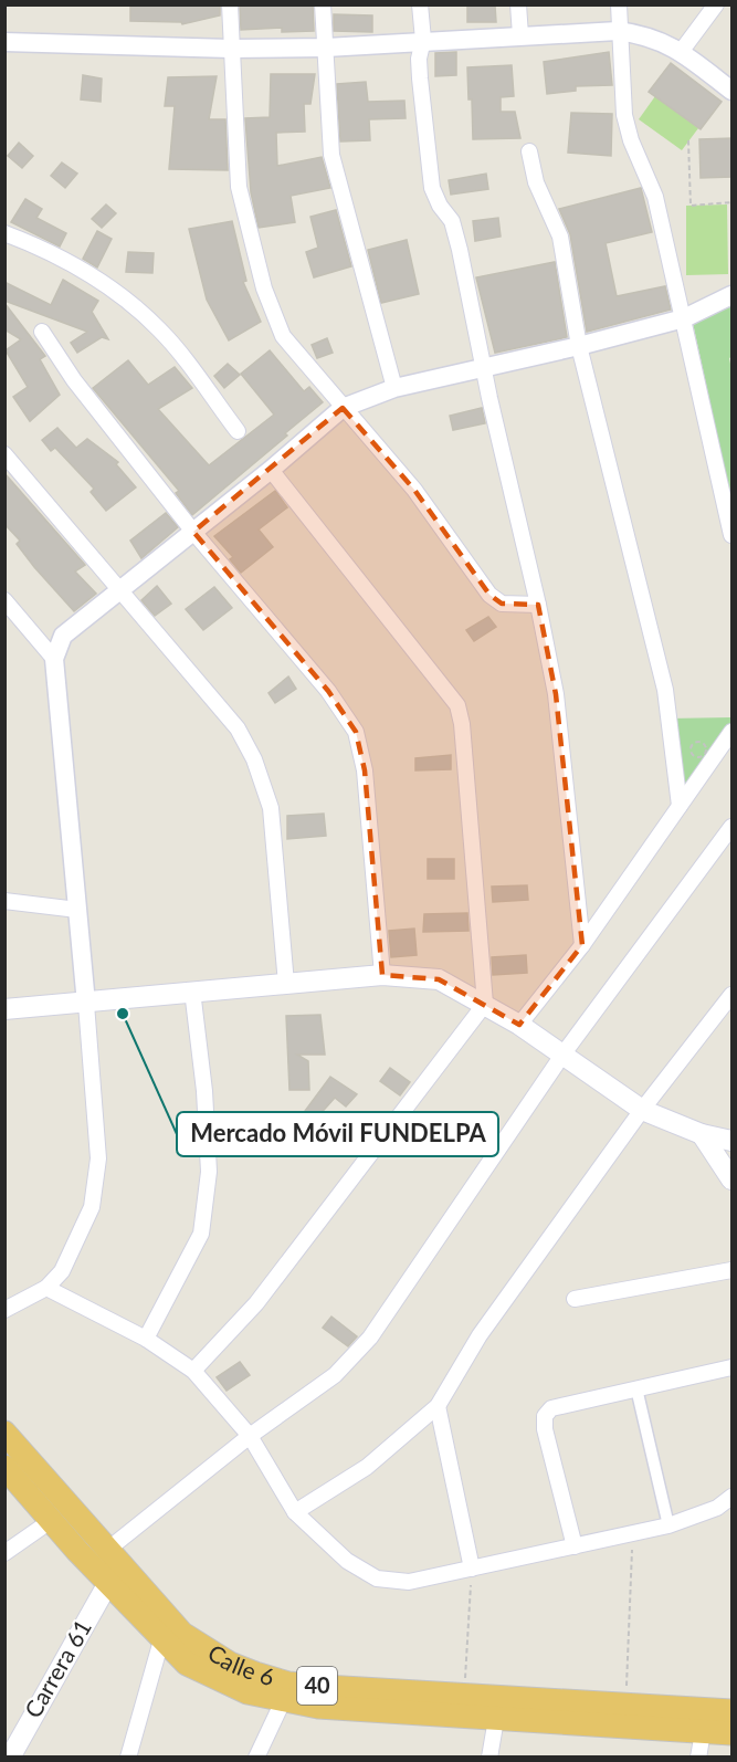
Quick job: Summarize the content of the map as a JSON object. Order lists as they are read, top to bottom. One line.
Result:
{"streets":{"highway":["Calle 6","40"],"main road":["Carrera 61"]},"crossings":[["Calle 6","Carrera 61"]],"places":["Mercado Móvil FUNDELPA"]}
